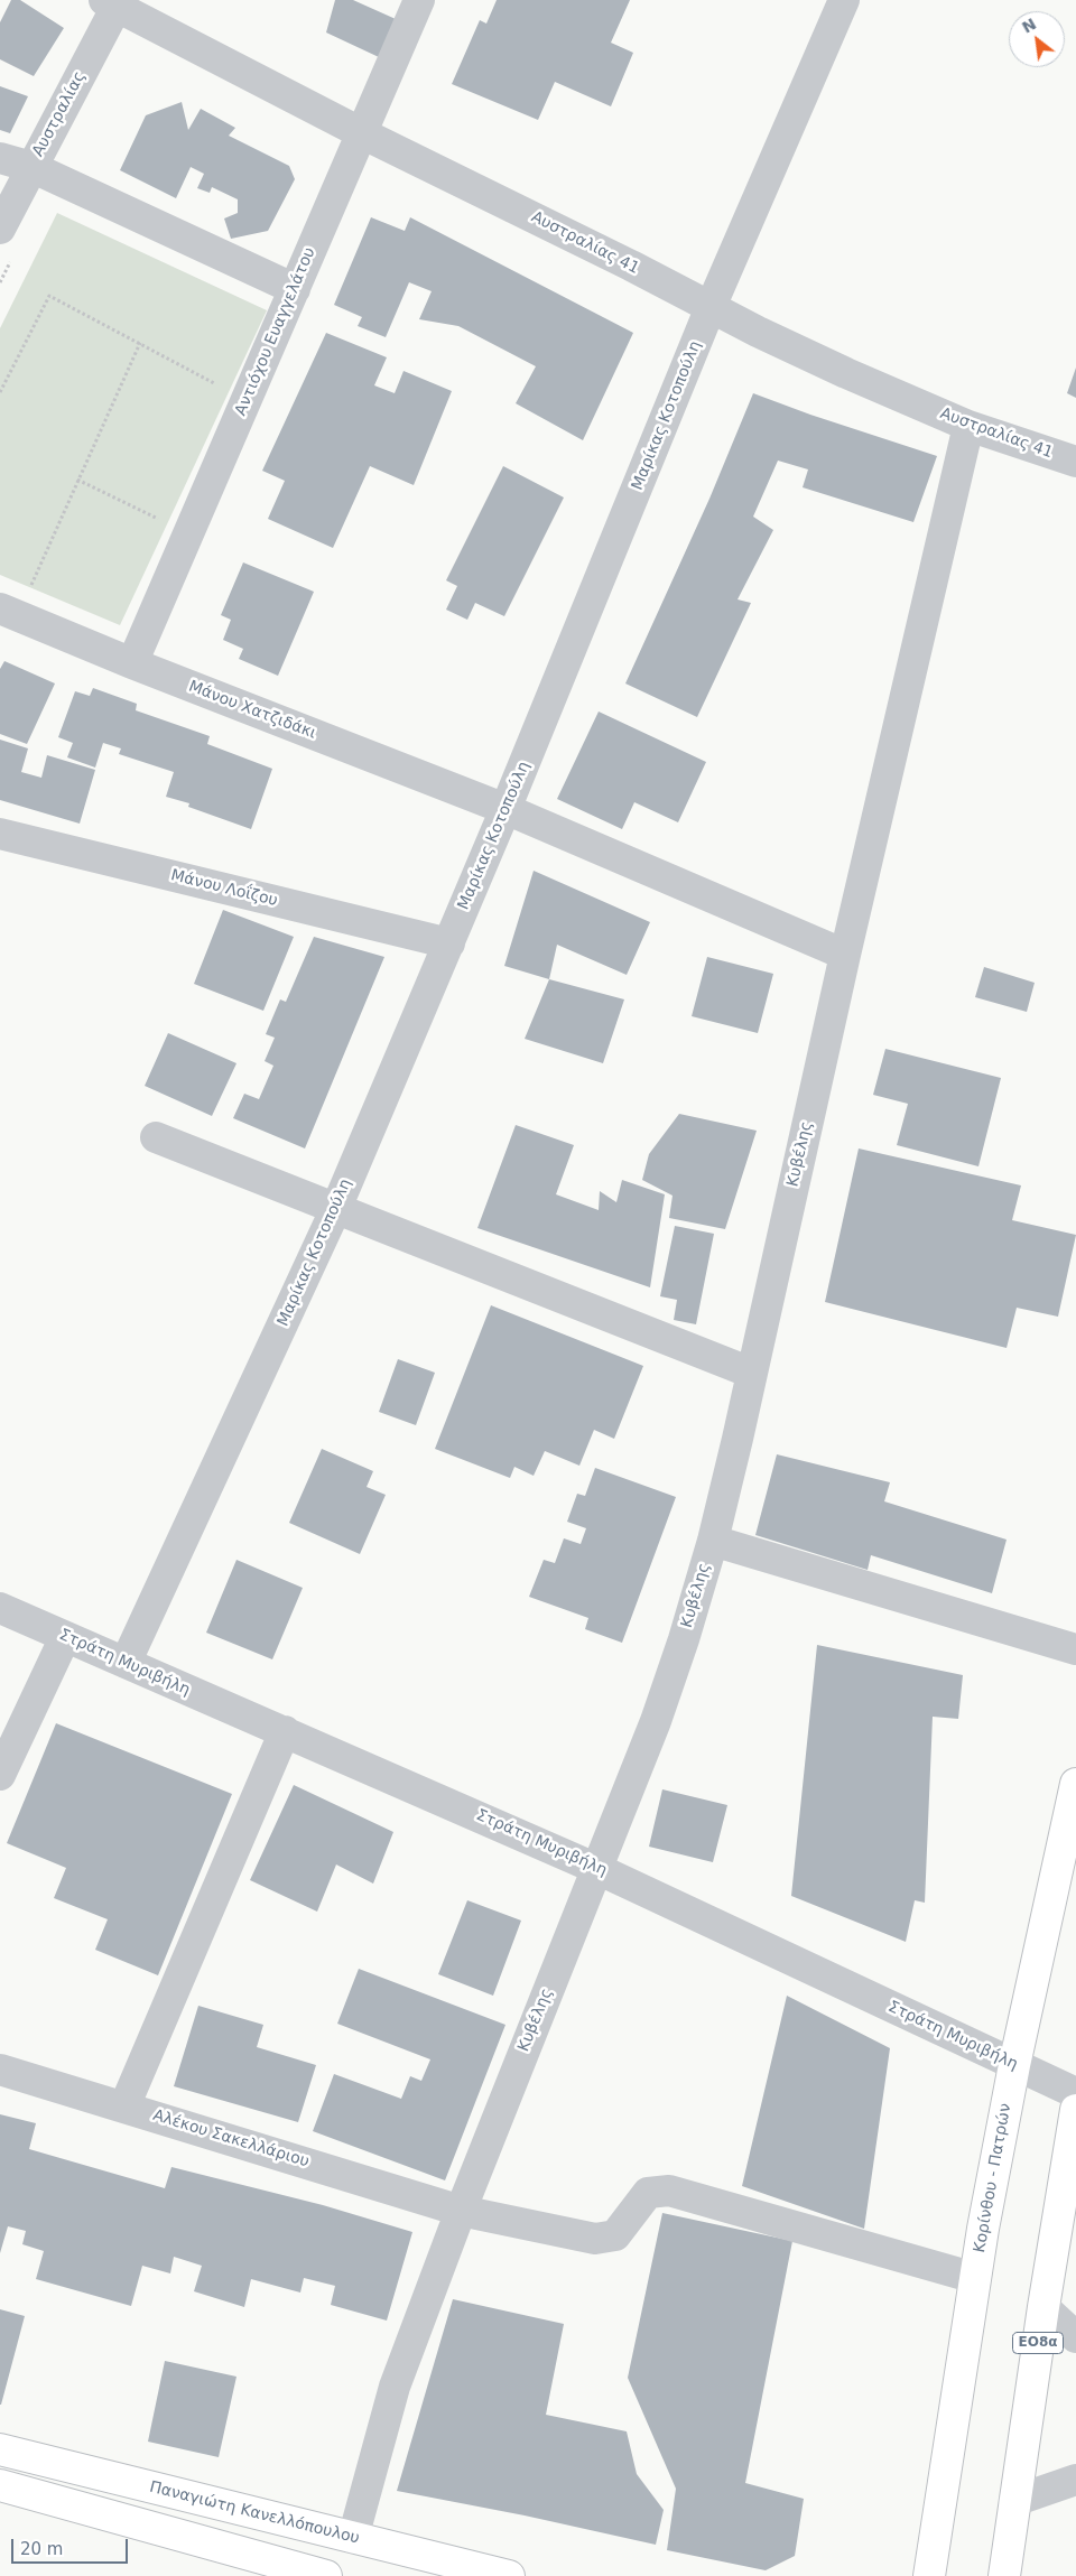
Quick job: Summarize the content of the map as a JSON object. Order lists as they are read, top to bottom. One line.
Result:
{"streets":{"main road":["Κορίνθου - Πατρών","ΕΟ8α","Παναγιώτη Κανελλόπουλου"],"street":["Αυστραλίας","Αυστραλίας 41","Αντιόχου Ευαγγελάτου","Μαρίκας Κοτοπούλη","Μάνου Χατζιδάκι","Μάνου Λοΐζου","Κυβέλης","Στράτη Μυριβήλη","Αλέκου Σακελλάριου"]},"crossings":[["Αυστραλίας","Αυστραλίας 41"],["Αυστραλίας 41","Αντιόχου Ευαγγελάτου"],["Αυστραλίας 41","Μαρίκας Κοτοπούλη"],["Αυστραλίας 41","Κυβέλης"],["Αντιόχου Ευαγγελάτου","Μάνου Χατζιδάκι"],["Μαρίκας Κοτοπούλη","Μάνου Χατζιδάκι"],["Μαρίκας Κοτοπούλη","Μάνου Λοΐζου"],["Μαρίκας Κοτοπούλη","Στράτη Μυριβήλη"],["Μάνου Χατζιδάκι","Κυβέλης"],["Κυβέλης","Στράτη Μυριβήλη"],["Κυβέλης","Αλέκου Σακελλάριου"],["Κυβέλης","Παναγιώτη Κανελλόπουλου"],["Στράτη Μυριβήλη","Κορίνθου - Πατρών"],["Αλέκου Σακελλάριου","Κορίνθου - Πατρών"]],"scale_bar":"20 m","north":"top left"}
